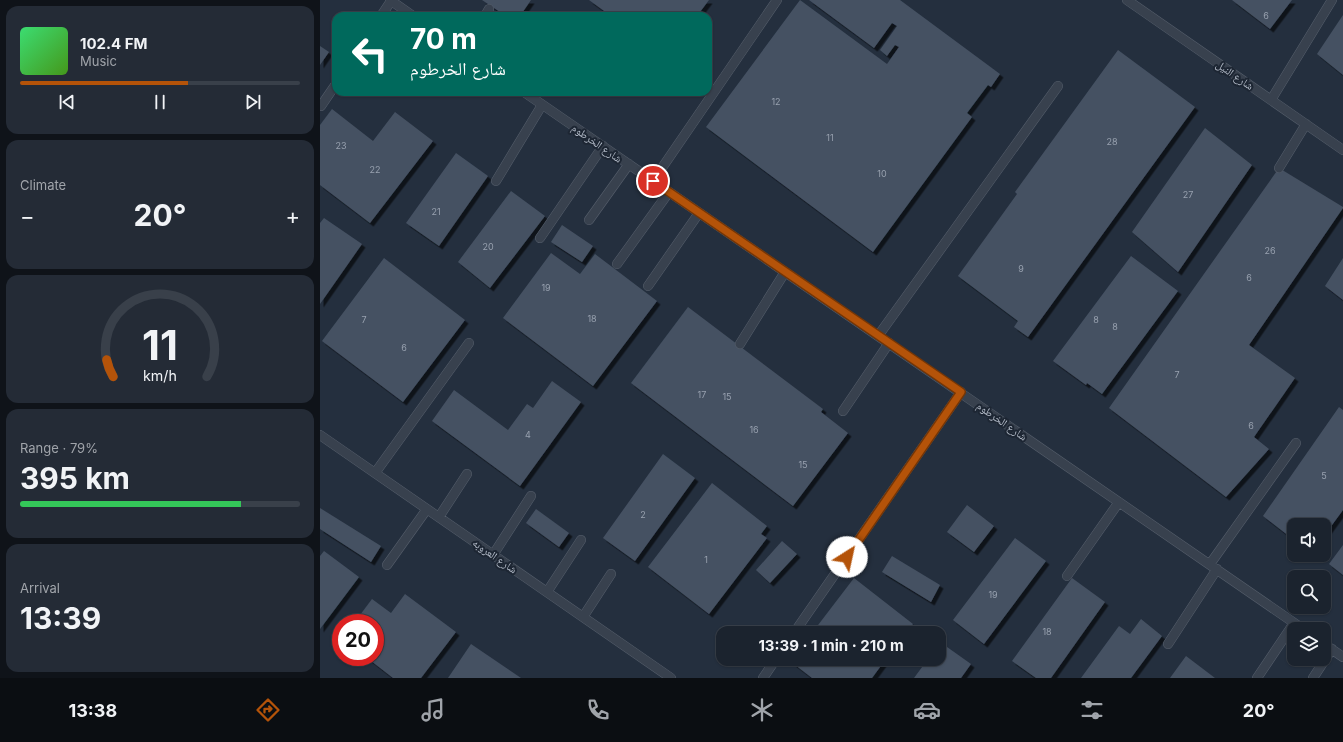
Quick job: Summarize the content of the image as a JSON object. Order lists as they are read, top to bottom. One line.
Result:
{"streets":{"lane":["شارع النيل","شارع الخرطوم","شارع العروبه"]},"house_numbers":["6","12","11","28","23","22","10","27","21","20","26","9","6","19","18","7","8","8","6","7","17","15","6","16","4","15","5","2","1","19","18"],"page":{"turn":["70 m","شارع الخرطوم"],"song":["102.4 FM","Music"],"tile":["Climate",["Range · 79%","395 km"],["Arrival","13:39"]],"heat":["−","20°","+"],"limit":"20","trip":"13:39 · 1 min · 210 m","tabs":["13:38","20°"],"gauge":["11","km/h"]}}
